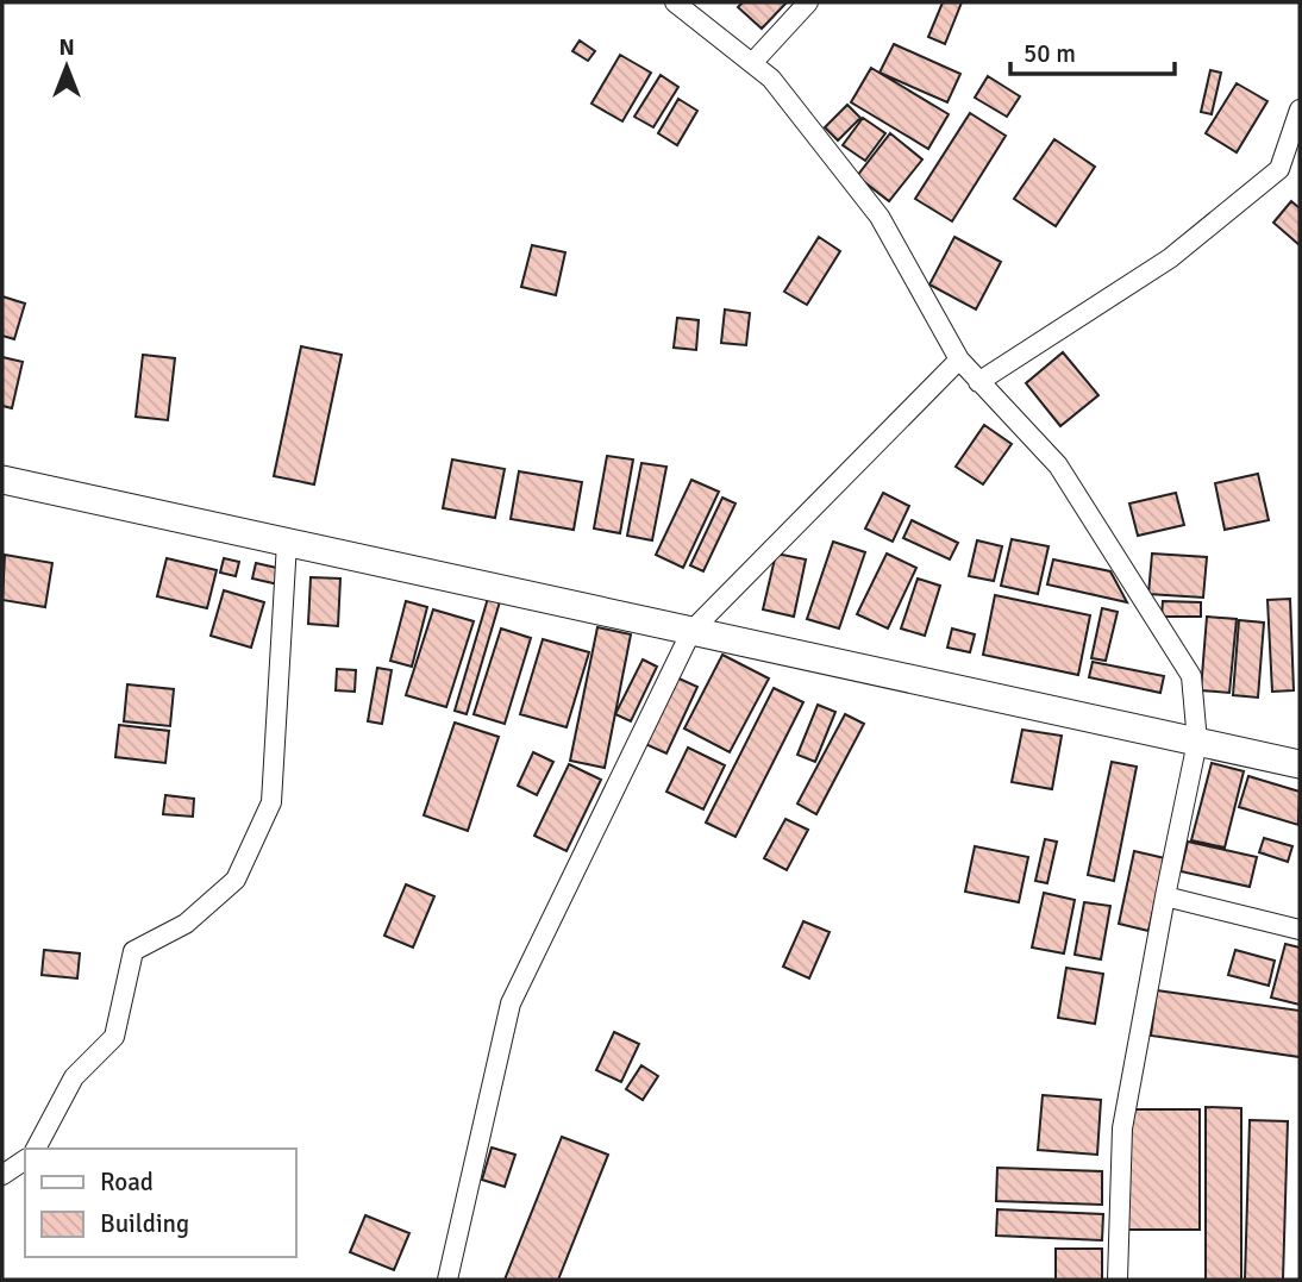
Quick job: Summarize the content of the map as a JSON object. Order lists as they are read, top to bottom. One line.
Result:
{"legend":["Road","Building"],"scale_bar":"50 m","north":"top"}
